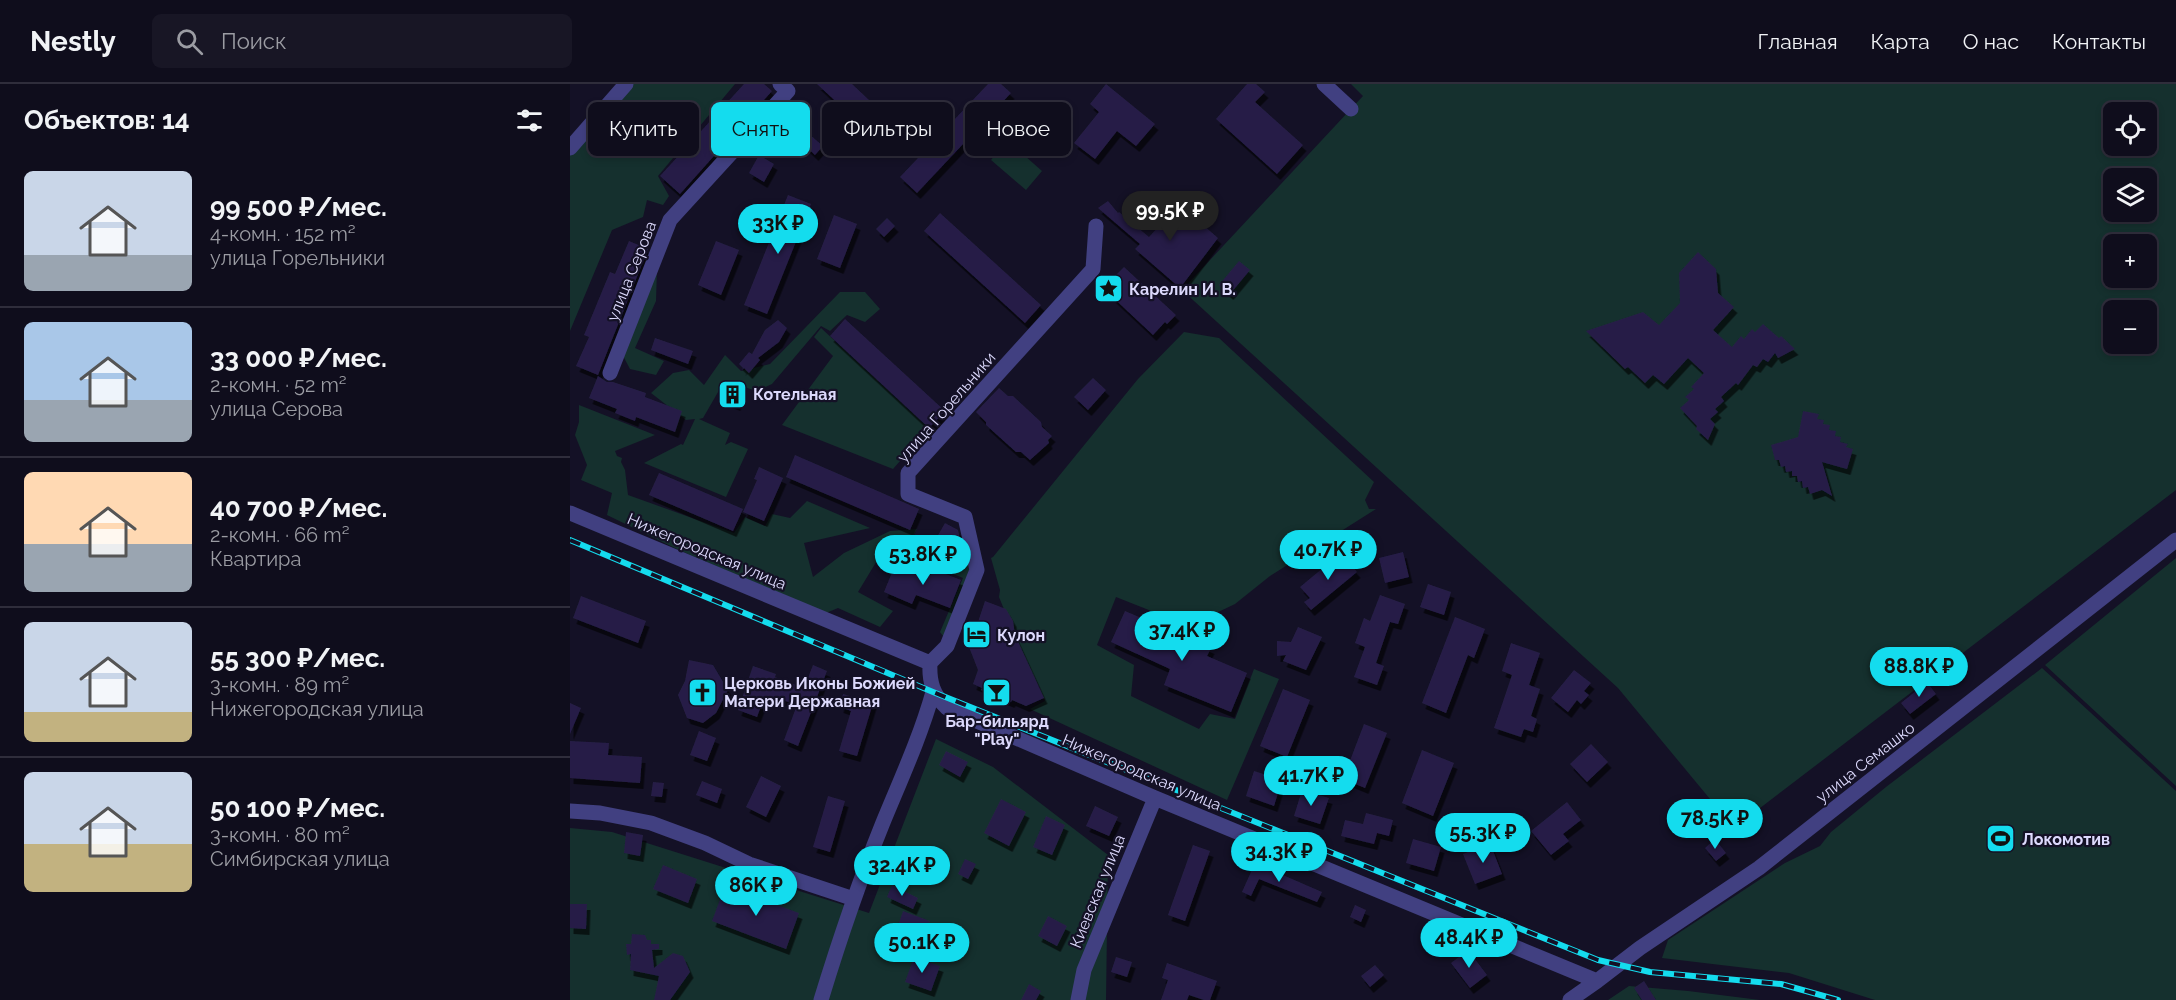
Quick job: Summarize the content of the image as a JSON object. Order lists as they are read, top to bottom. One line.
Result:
{"streets":{"street":["улица Серова","улица Горельники","Нижегородская улица","улица Семашко","Киевская улица"]},"crossings":[["улица Горельники","Нижегородская улица"],["Нижегородская улица","улица Семашко"],["Нижегородская улица","Киевская улица"]],"places":{"place":["Карелин И. В."],"building":["Котельная"],"hotel":["Кулон"],"church":["Церковь Иконы Божией Матери Державная"],"bar":["Бар-бильярд \"Play\""],"sports":["Локомотив"]},"page":{"header":"Nestly","search":"Поиск","nav":["Главная","Карта","О нас","Контакты"],"heading":"Объектов: 14","map_buttons":["+","−"],"chip":["Купить","Снять","Фильтры","Новое"],"list":[{"name":"99 500 ₽/мес.","note":"4-комн. · 152 m² · улица Горельники"},{"name":"33 000 ₽/мес.","note":"2-комн. · 52 m² · улица Серова"},{"name":"40 700 ₽/мес.","note":"2-комн. · 66 m² · Квартира"},{"name":"55 300 ₽/мес.","note":"3-комн. · 89 m² · Нижегородская улица"},{"name":"50 100 ₽/мес.","note":"3-комн. · 80 m² · Симбирская улица"}],"price":["99.5K ₽","33K ₽","40.7K ₽","53.8K ₽","37.4K ₽","88.8K ₽","41.7K ₽","78.5K ₽","55.3K ₽","34.3K ₽","32.4K ₽","86K ₽","48.4K ₽","50.1K ₽"]}}
